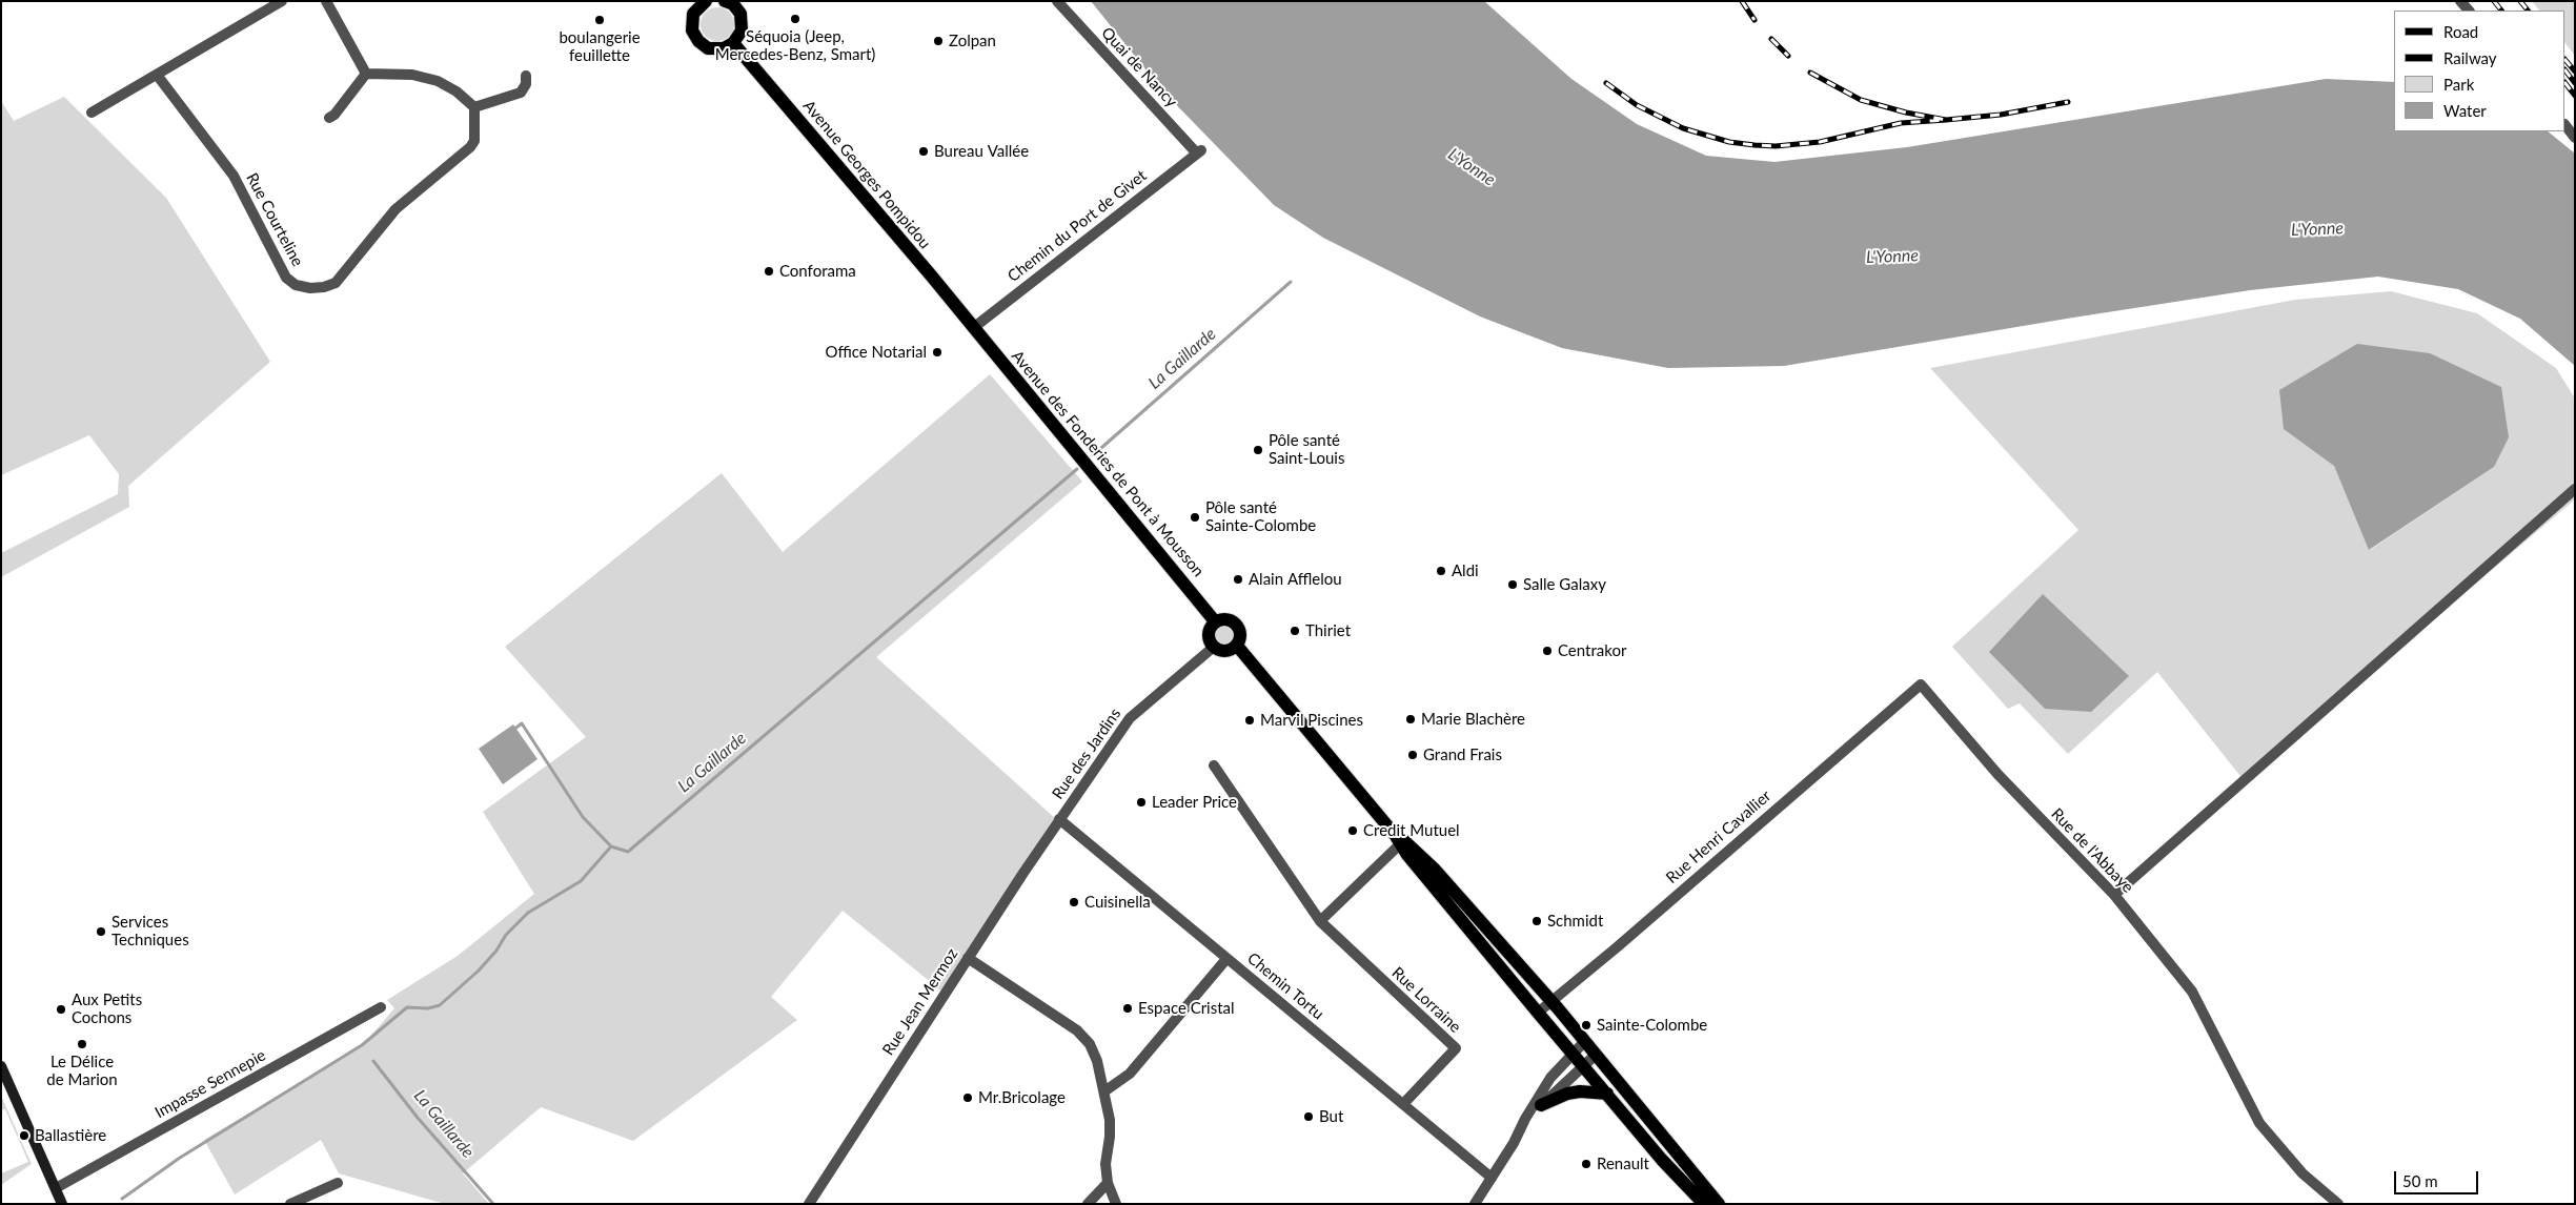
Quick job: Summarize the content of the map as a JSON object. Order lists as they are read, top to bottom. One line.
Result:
{"streets":{"main road":["Avenue Georges Pompidou","Avenue des Fonderies de Pont à Mousson"],"street":["Quai de Nancy","Rue Courteline","Chemin du Port de Givet","Rue des Jardins","Rue Henri Cavallier","Rue de l'Abbaye","Chemin Tortu","Rue Lorraine","Rue Jean Mermoz","Impasse Sennepie"]},"crossings":[["Quai de Nancy","Chemin du Port de Givet"],["Avenue Georges Pompidou","Chemin du Port de Givet"],["Avenue Georges Pompidou","Avenue des Fonderies de Pont à Mousson"],["Chemin du Port de Givet","Avenue des Fonderies de Pont à Mousson"],["Avenue des Fonderies de Pont à Mousson","Rue des Jardins"],["Rue des Jardins","Chemin Tortu"],["Rue des Jardins","Rue Jean Mermoz"],["Rue Henri Cavallier","Rue de l'Abbaye"],["Chemin Tortu","Rue Lorraine"],["Chemin Tortu","Rue Jean Mermoz"]],"water":["L'Yonne","La Gaillarde"],"places":["Séquoia (Jeep, Mercedes-Benz, Smart)","boulangerie feuillette","Zolpan","Bureau Vallée","Conforama","Office Notarial","Pôle santé Saint-Louis","Pôle santé Sainte-Colombe","Aldi","Alain Afflelou","Salle Galaxy","Thiriet","Centrakor","Marie Blachère","Marvil Piscines","Grand Frais","Leader Price","Credit Mutuel","Cuisinella","Schmidt","Services Techniques","Espace Cristal","Aux Petits Cochons","Sainte-Colombe","Le Délice de Marion","Mr.Bricolage","But","Ballastière","Renault"],"legend":["Road","Railway","Park","Water"],"scale_bar":"50 m"}
